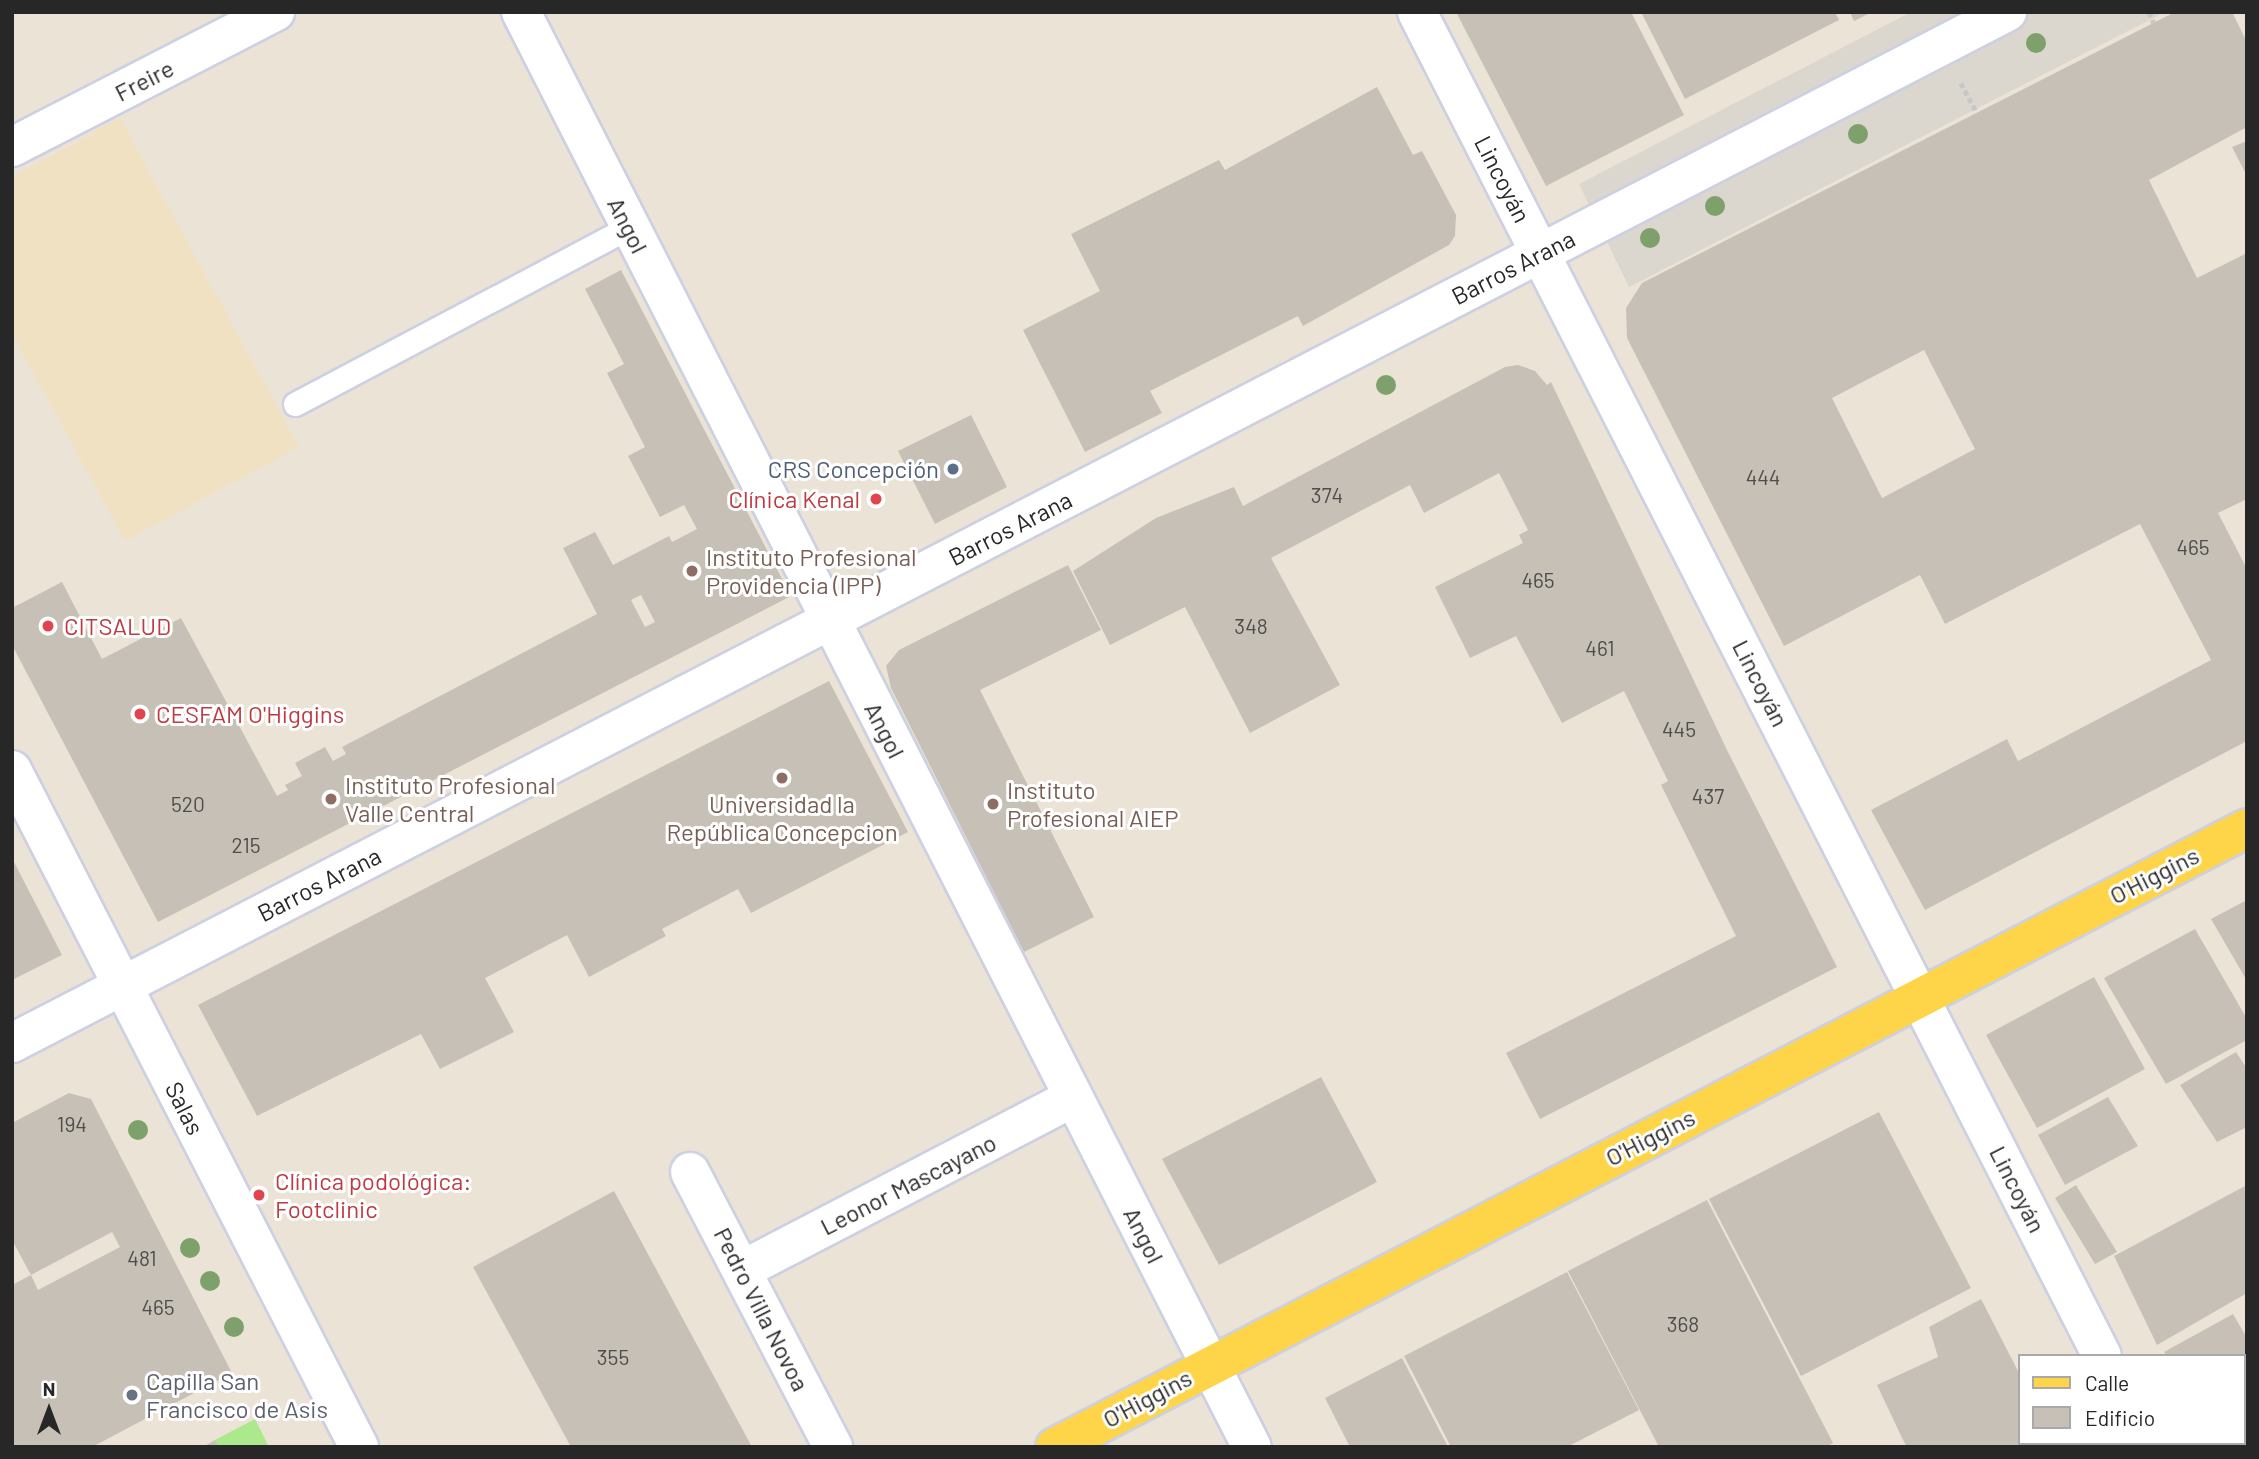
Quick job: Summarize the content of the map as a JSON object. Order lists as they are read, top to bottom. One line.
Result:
{"streets":{"main road":["O'Higgins"],"street":["Freire","Lincoyán","Angol","Barros Arana","Salas","Leonor Mascayano","Pedro Villa Novoa"]},"crossings":[["Lincoyán","Barros Arana"],["Lincoyán","O'Higgins"],["Angol","Barros Arana"],["Angol","O'Higgins"],["Angol","Leonor Mascayano"],["Barros Arana","Salas"],["Leonor Mascayano","Pedro Villa Novoa"]],"places":["CRS Concepción","Clínica Kenal","Instituto Profesional Providencia (IPP)","CITSALUD","CESFAM O'Higgins","Universidad la República Concepcion","Instituto Profesional Valle Central","Instituto Profesional AIEP","Clínica podológica: Footclinic","Capilla San Francisco de Asis"],"house_numbers":["444","374","465","465","348","461","445","437","520","215","194","481","465","368","355"],"legend":["Calle","Edificio"],"north":"top"}
